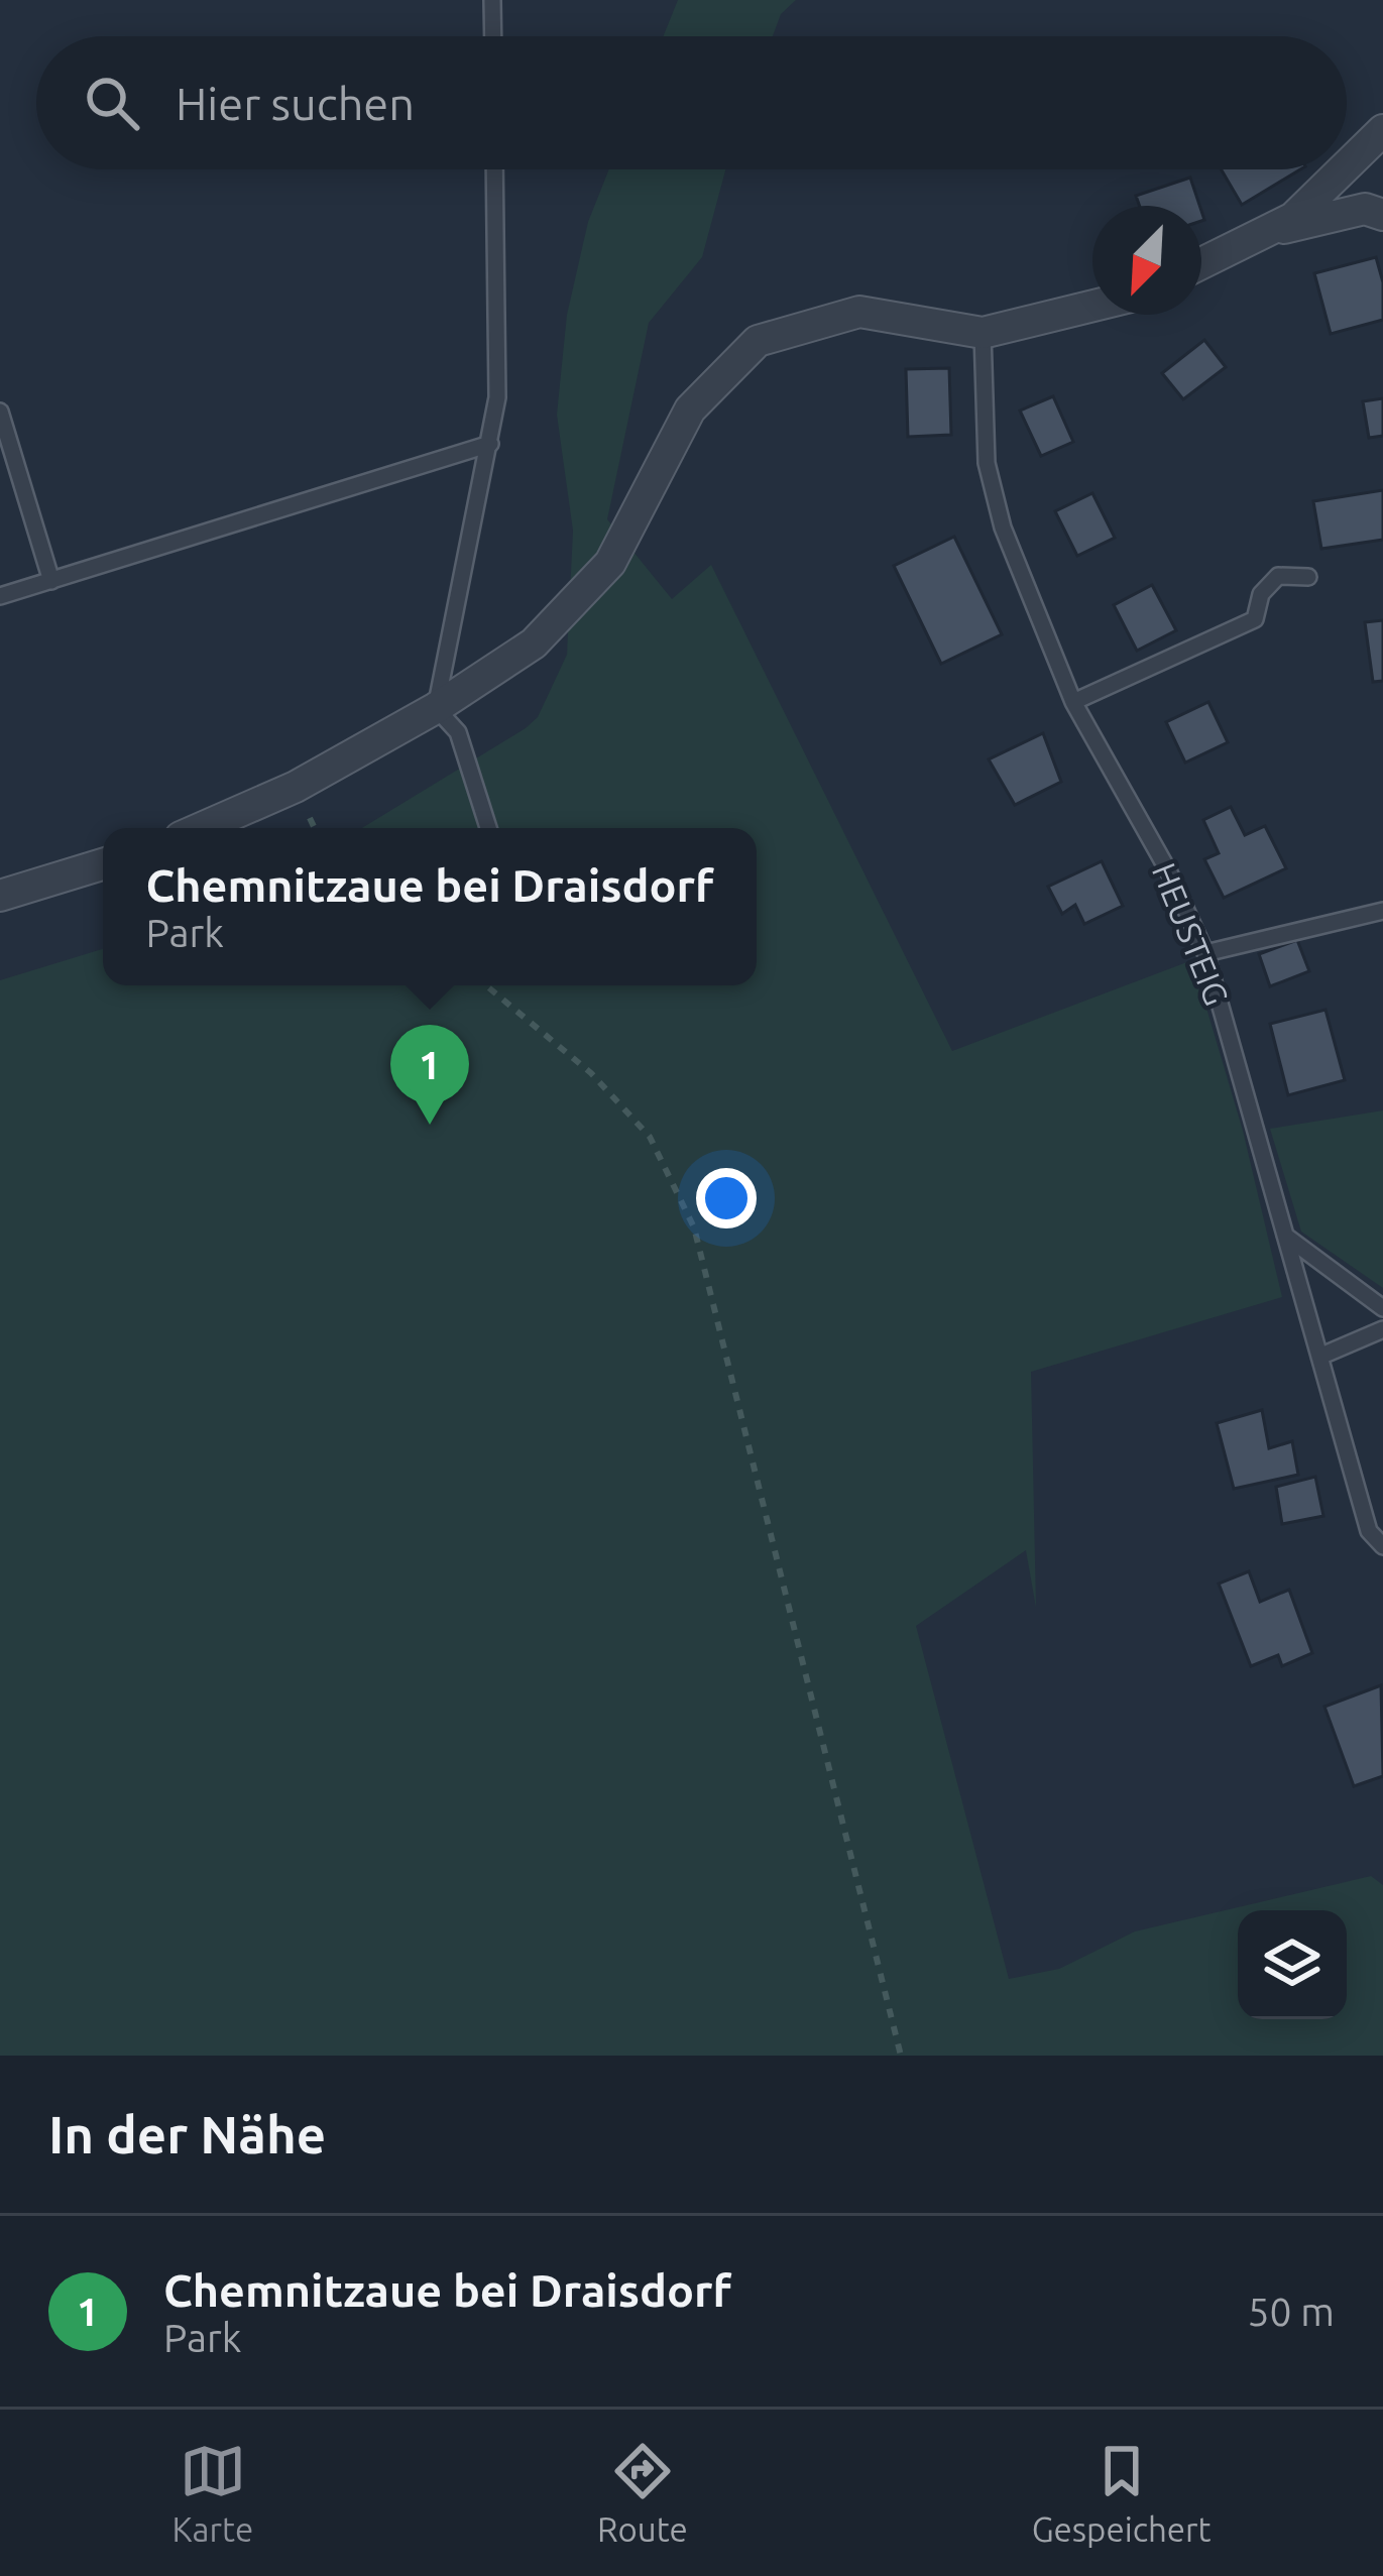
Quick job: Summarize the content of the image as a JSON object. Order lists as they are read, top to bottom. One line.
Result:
{"streets":{"lane":["HEUSTEIG"]},"north":"bottom left","page":{"search":"Hier suchen","popup":["Chemnitzaue bei Draisdorf","Park"],"pins":"1","heading":"In der Nähe","list":[{"mark":"1","name":"Chemnitzaue bei Draisdorf","note":"Park","value":"50 m"}],"nav":["Karte","Route","Gespeichert"]}}
